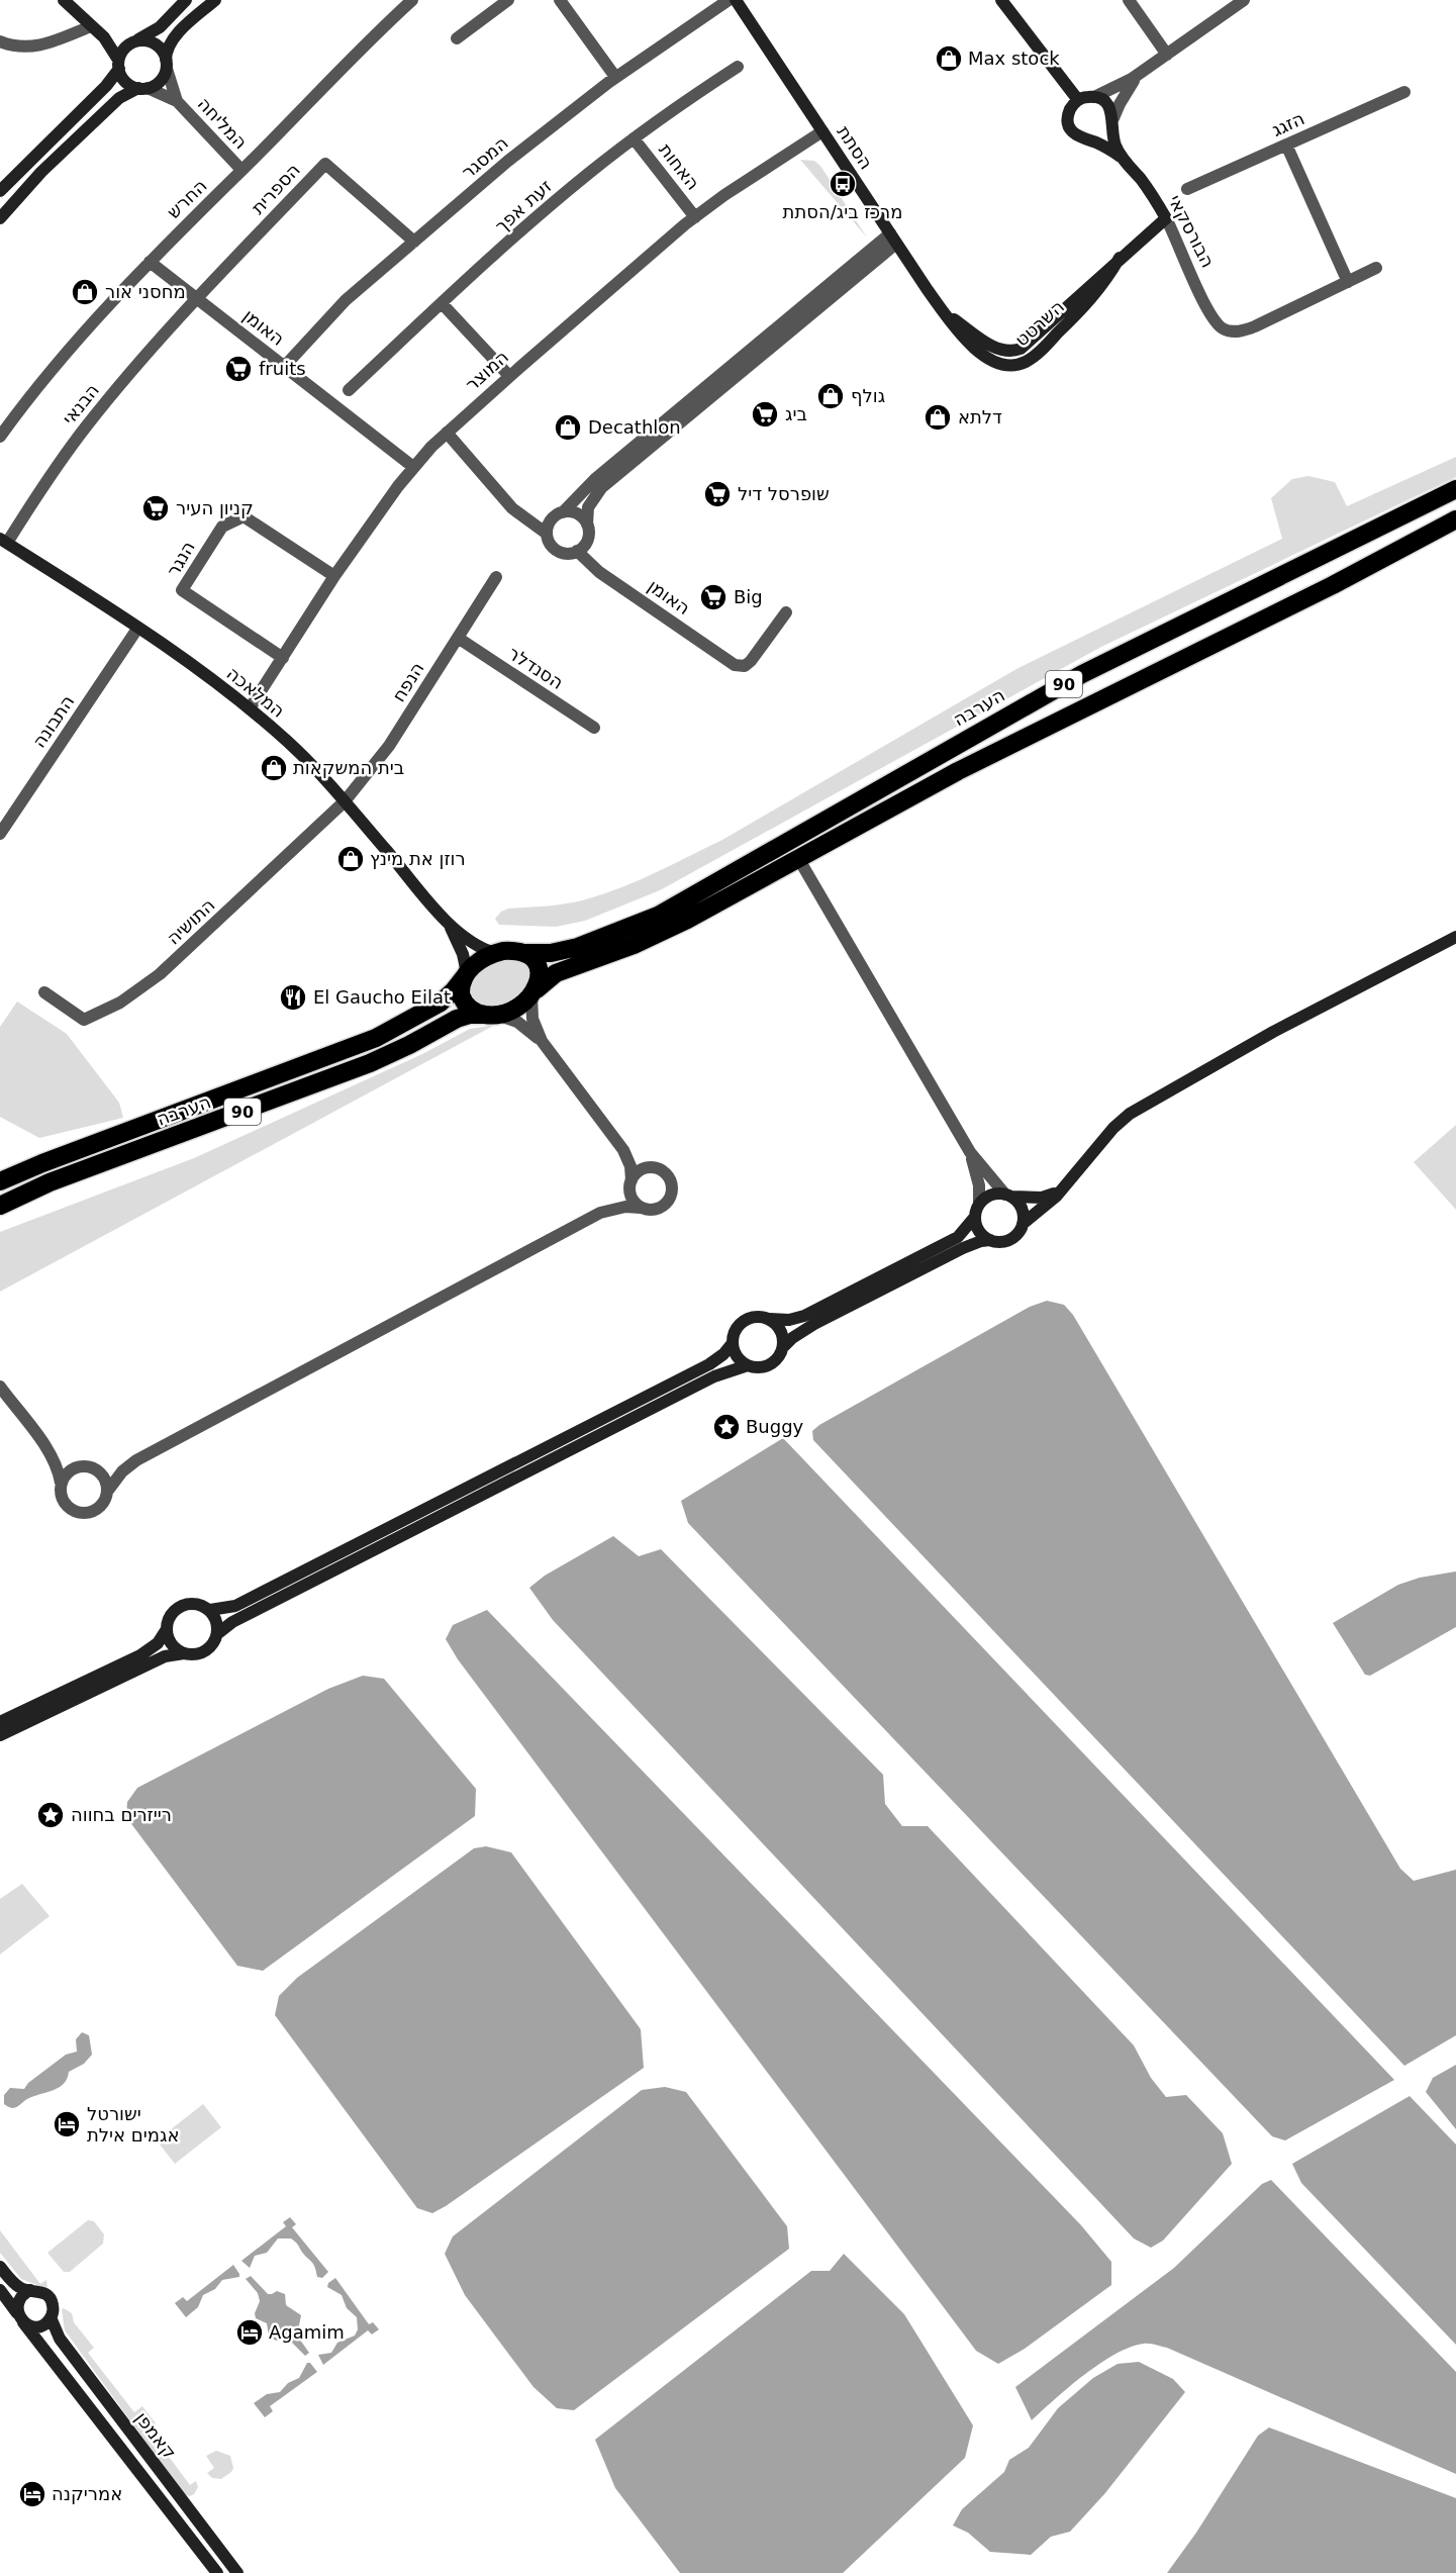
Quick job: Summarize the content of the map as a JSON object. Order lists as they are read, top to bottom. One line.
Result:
{"streets":{"highway":["90","הערבה"],"street":["המליחה","הזגג","הסתת","המסגר","האחות","הספרית","החרש","זעת אפך","הבורסקאי","השרטט","האומן","המוצר","הבנאי","הנגר","הסנדלר","הנפח","המלאכה","התבונה","התושיה","קאמפן"]},"crossings":[["המליחה","החרש"],["הסתת","השרטט"],["הסתת","המוצר"],["המסגר","הספרית"],["המסגר","האומן"],["האחות","זעת אפך"],["האחות","המוצר"],["הספרית","האומן"],["הספרית","הבנאי"],["החרש","האומן"],["הבורסקאי","השרטט"],["האומן","המוצר"],["האומן","הבנאי"],["המוצר","הנגר"],["המוצר","המלאכה"],["הבנאי","המלאכה"],["הסנדלר","הנפח"],["הנפח","המלאכה"],["הנפח","התושיה"],["90","המלאכה"],["90","הערבה"],["המלאכה","הערבה"],["המלאכה","התבונה"],["המלאכה","התושיה"]],"places":{"shop":["Max stock","מחסני אור","גולף","דלתא","Decathlon","בית המשקאות","רוזן את מינץ"],"bus stop":["מרכז ביג/הסתת"],"supermarket":["fruits","ביג","שופרסל דיל","קניון העיר","Big"],"restaurant":["El Gaucho Eilat"],"place":["Buggy","רייזרים בחווה"],"hotel":["ישורטל אגמים אילת","Agamim","אמריקנה"]}}
